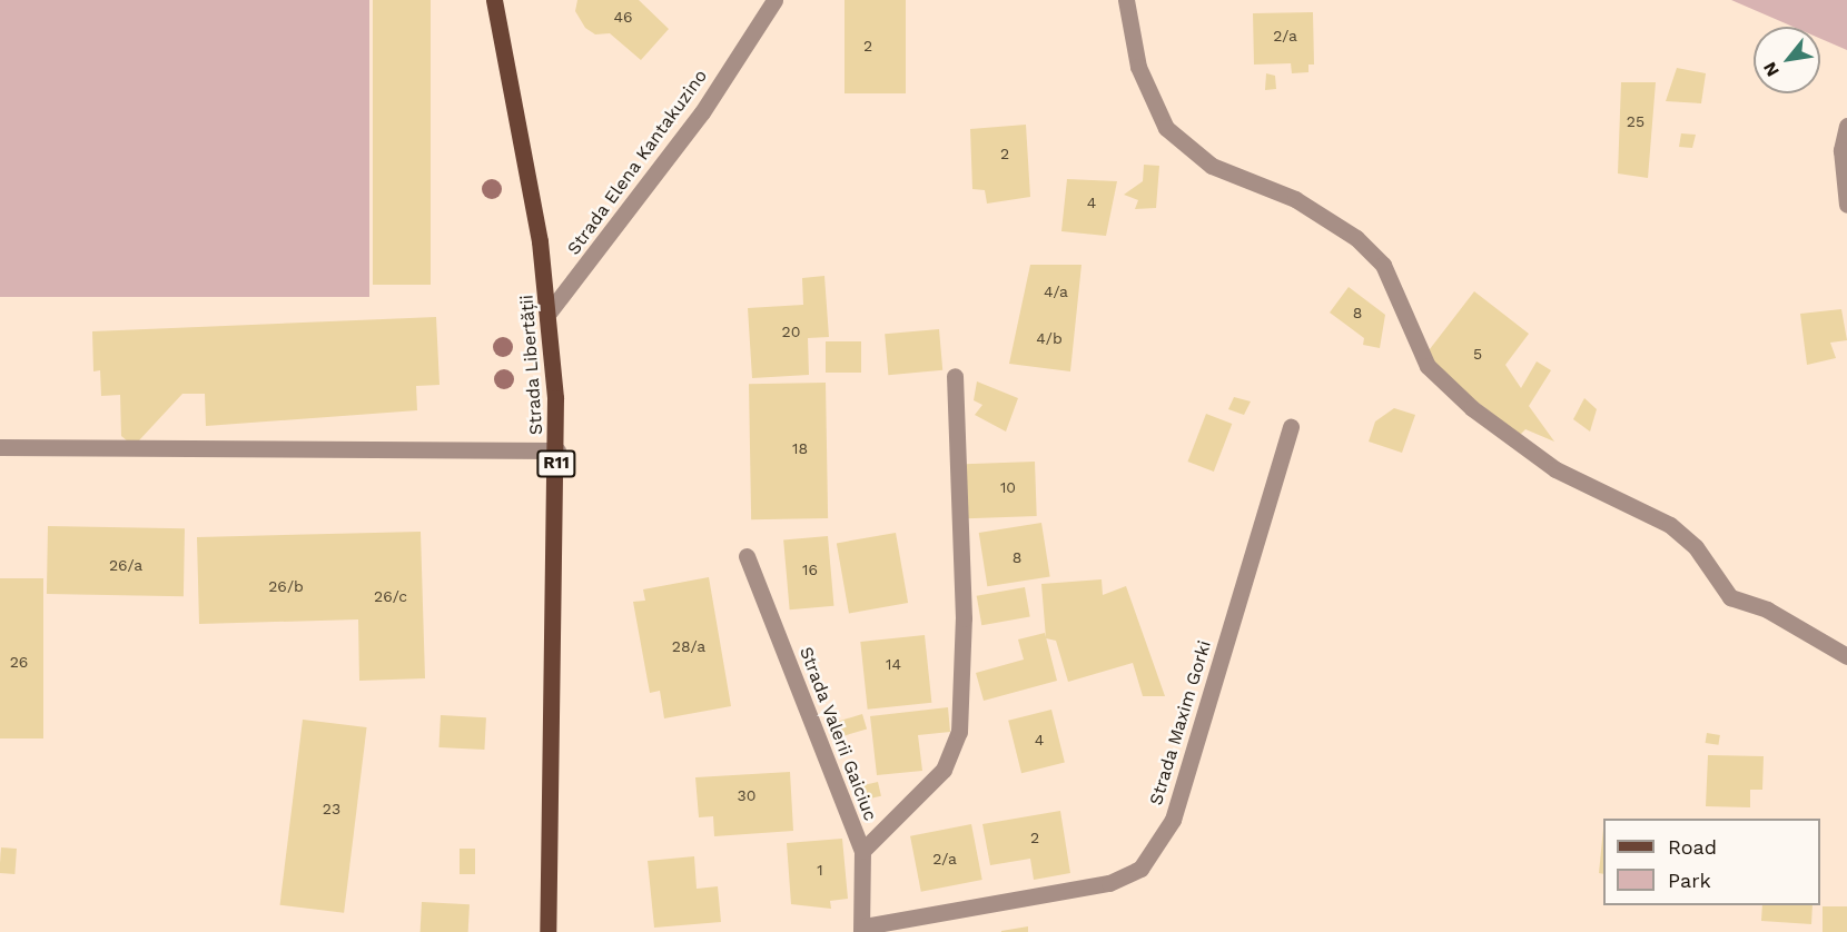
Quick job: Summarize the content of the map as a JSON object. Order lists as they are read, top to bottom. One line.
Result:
{"streets":{"main road":["Strada Libertății","R11"],"street":["Strada Elena Kantakuzino","Strada Maxim Gorki","Strada Valerii Gaiciuc"]},"crossings":[["Strada Elena Kantakuzino","Strada Libertății"],["Strada Maxim Gorki","Strada Valerii Gaiciuc"]],"house_numbers":["46","2/a","2","25","2","4","4/a","8","20","4/b","5","18","10","8","26/a","16","26/b","26/c","28/a","26","14","4","30","23","2","2/a","1"],"legend":["Road","Park"],"north":"bottom left"}
